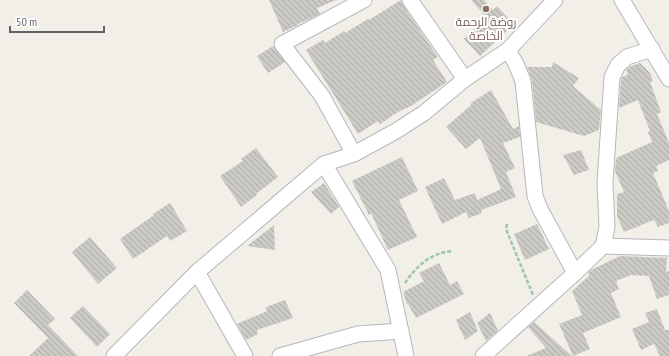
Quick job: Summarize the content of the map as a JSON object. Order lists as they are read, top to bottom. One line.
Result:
{"places":["روضة الرحمة الخاصة"],"scale_bar":"50 m"}
